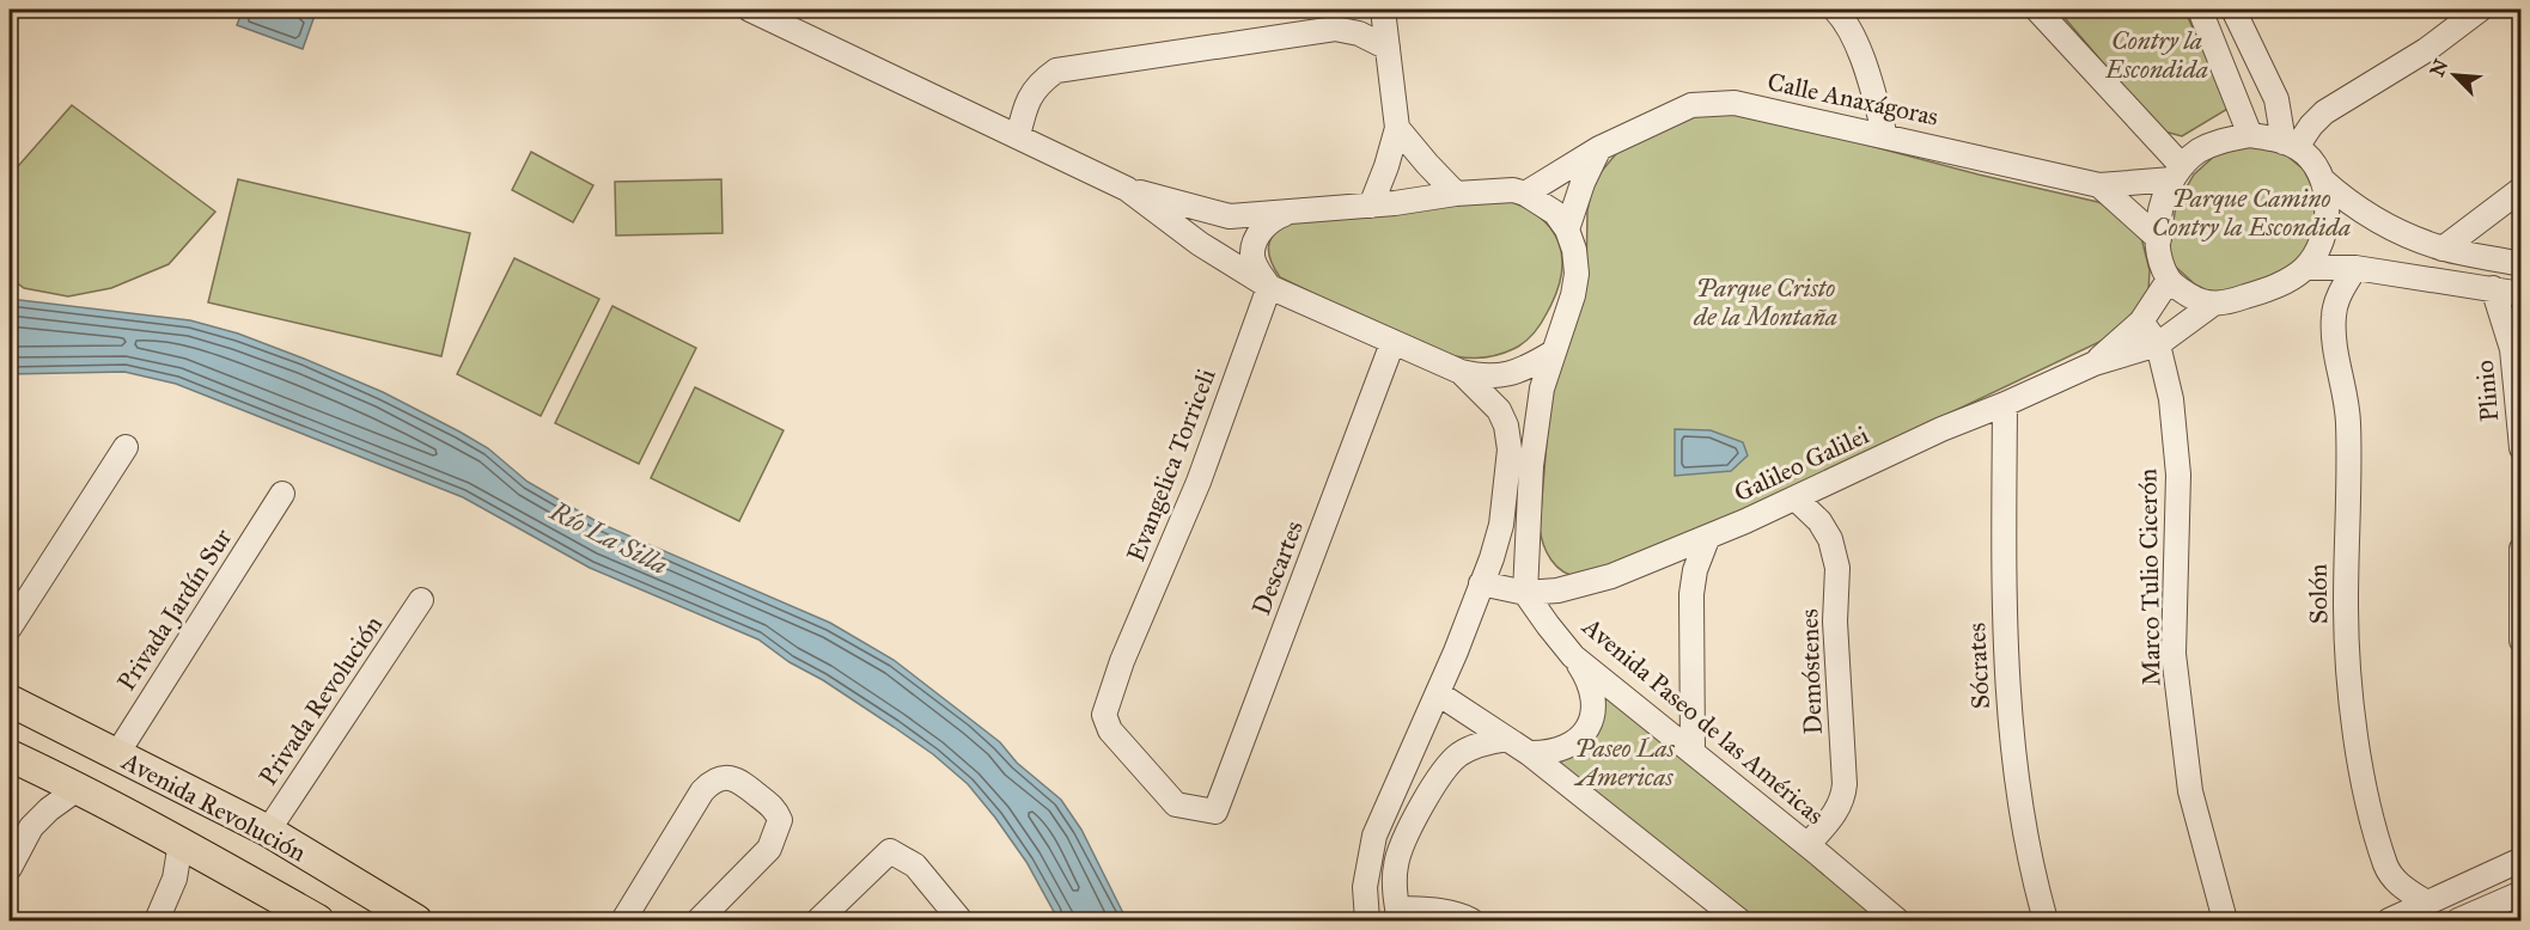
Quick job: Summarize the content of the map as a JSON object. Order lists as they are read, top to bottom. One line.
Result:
{"streets":{"main road":["Avenida Revolución"],"street":["Calle Anaxágoras","Plinio","Galileo Galilei","Evangelica Torriceli","Descartes","Marco Tulio Cicerón","Solón","Privada Jardín Sur","Sócrates","Demóstenes","Privada Revolución","Avenida Paseo de las Américas"]},"crossings":[["Calle Anaxágoras","Galileo Galilei"],["Galileo Galilei","Marco Tulio Cicerón"],["Galileo Galilei","Sócrates"],["Galileo Galilei","Demóstenes"],["Galileo Galilei","Avenida Paseo de las Américas"],["Evangelica Torriceli","Descartes"],["Privada Jardín Sur","Avenida Revolución"],["Demóstenes","Avenida Paseo de las Américas"],["Privada Revolución","Avenida Revolución"]],"water":["Río La Silla"],"parks":["Contry la Escondida","Parque Camino Contry la Escondida","Parque Cristo de la Montaña","Paseo Las Americas"],"north":"top left"}
